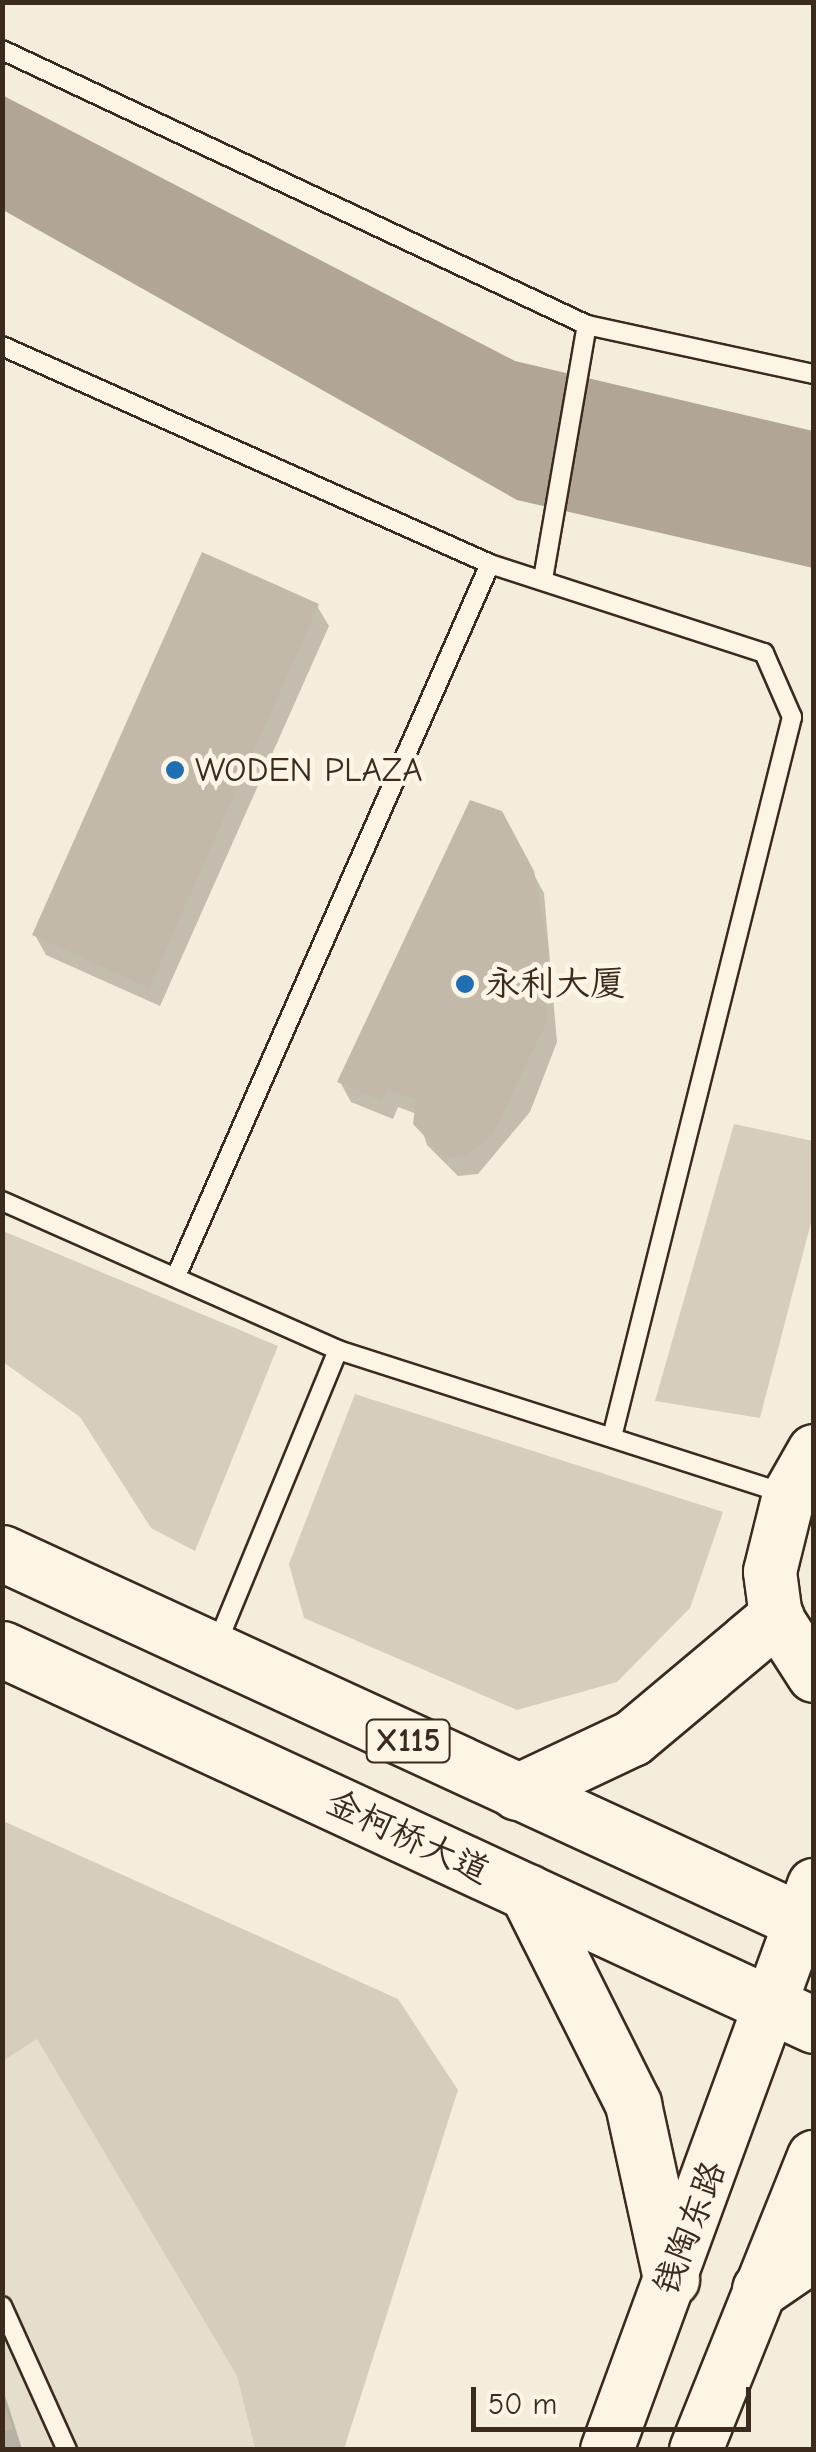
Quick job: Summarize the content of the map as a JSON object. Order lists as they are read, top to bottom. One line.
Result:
{"streets":{"main road":["X115","金柯桥大道"],"street":["钱陶东路"]},"crossings":[["X115","钱陶东路"],["金柯桥大道","钱陶东路"]],"places":["WODEN PLAZA","永利大厦"],"scale_bar":"50 m"}
